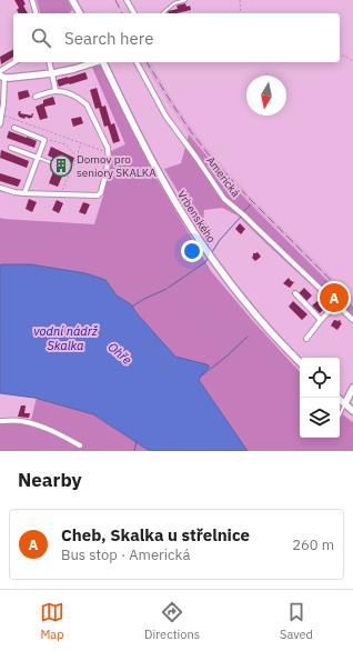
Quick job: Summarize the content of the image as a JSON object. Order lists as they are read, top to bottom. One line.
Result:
{"streets":{"main road":["Vrbenského"],"street":["Americká"]},"water":["vodní nádrž Skalka","Ohře"],"places":{"building":["Domov pro seniory SKALKA"]},"north":"bottom","page":{"search":"Search here","pins":"A","heading":"Nearby","list":[{"mark":"A","name":"Cheb, Skalka u střelnice","note":"Bus stop · Americká","value":"260 m"}],"nav":["Map","Directions","Saved"]}}
